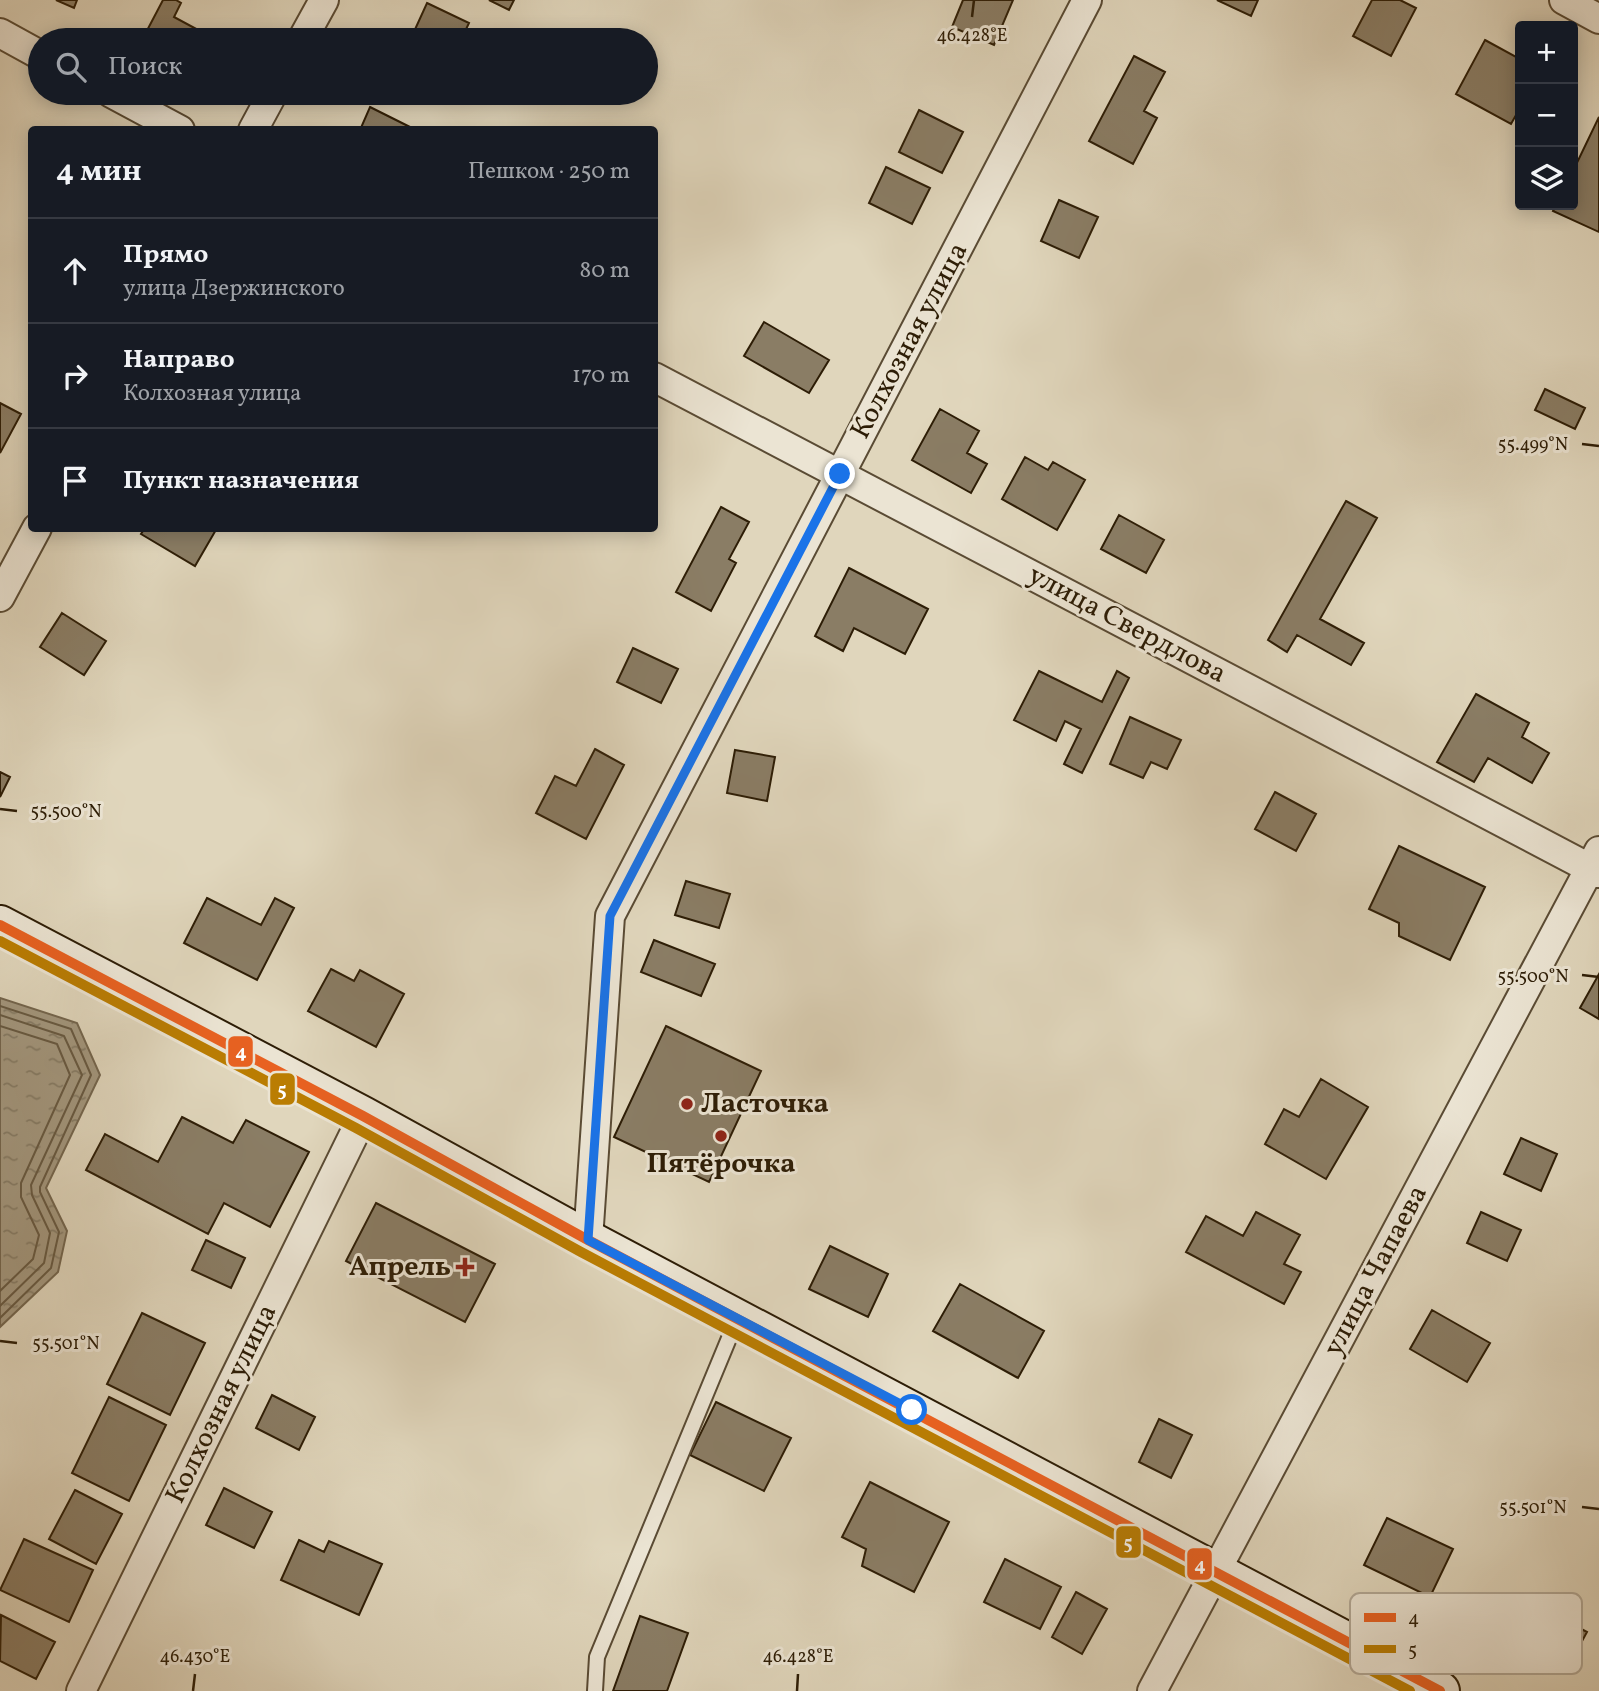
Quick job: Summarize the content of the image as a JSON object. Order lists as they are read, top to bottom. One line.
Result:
{"streets":{"street":["Колхозная улица","улица Свердлова","улица Чапаева"]},"crossings":[["Колхозная улица","улица Свердлова"],["улица Свердлова","улица Чапаева"]],"places":{"other":["Ласточка","Пятёрочка"],"health":["Апрель"]},"lines":["transit line 4","transit line 5"],"legend":["4","5"],"page":{"map_buttons":["+","−"],"search":"Поиск","heading":["4 мин","Пешком · 250 m"],"list":[["Прямо","улица Дзержинского","80 m"],["Направо","Колхозная улица","170 m"],"Пункт назначения"]},"coordinates":["46.428°E","55.499°N","55.500°N","55.501°N","46.430°E"]}
